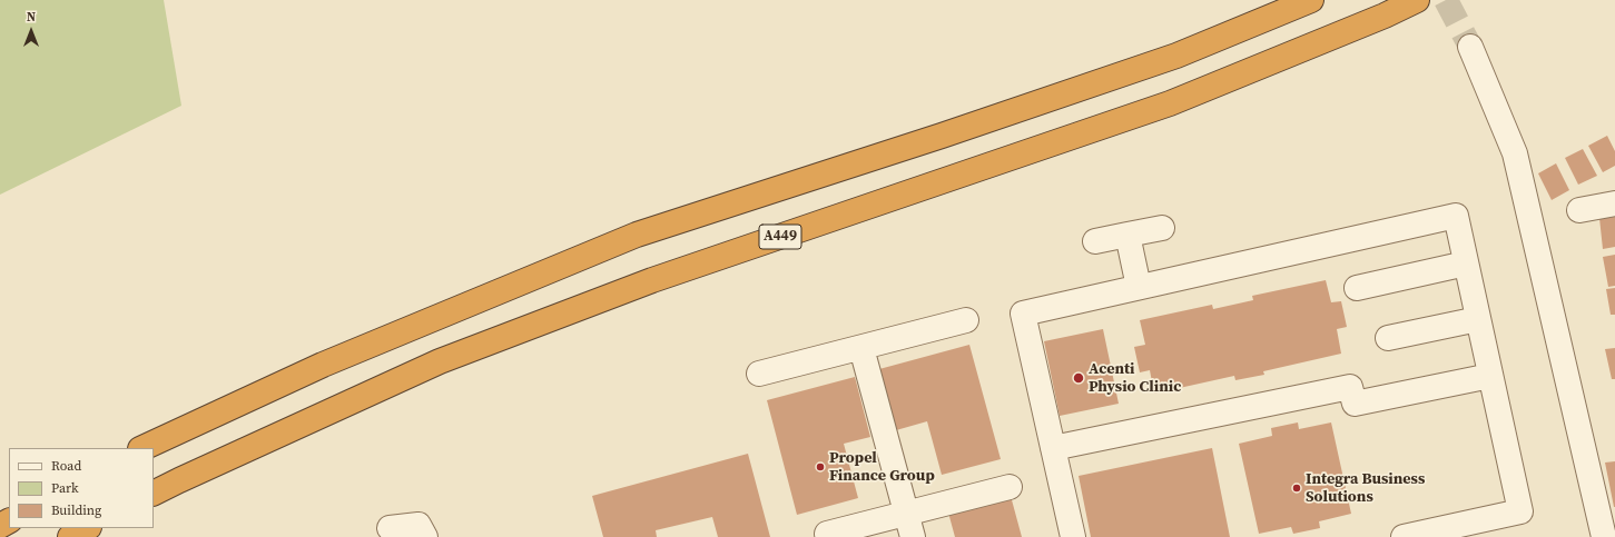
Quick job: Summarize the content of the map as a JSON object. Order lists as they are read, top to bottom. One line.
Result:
{"streets":{"highway":["A449"]},"places":["Acenti Physio Clinic","Propel Finance Group","Integra Business Solutions"],"legend":["Road","Park","Building"],"north":"top"}
